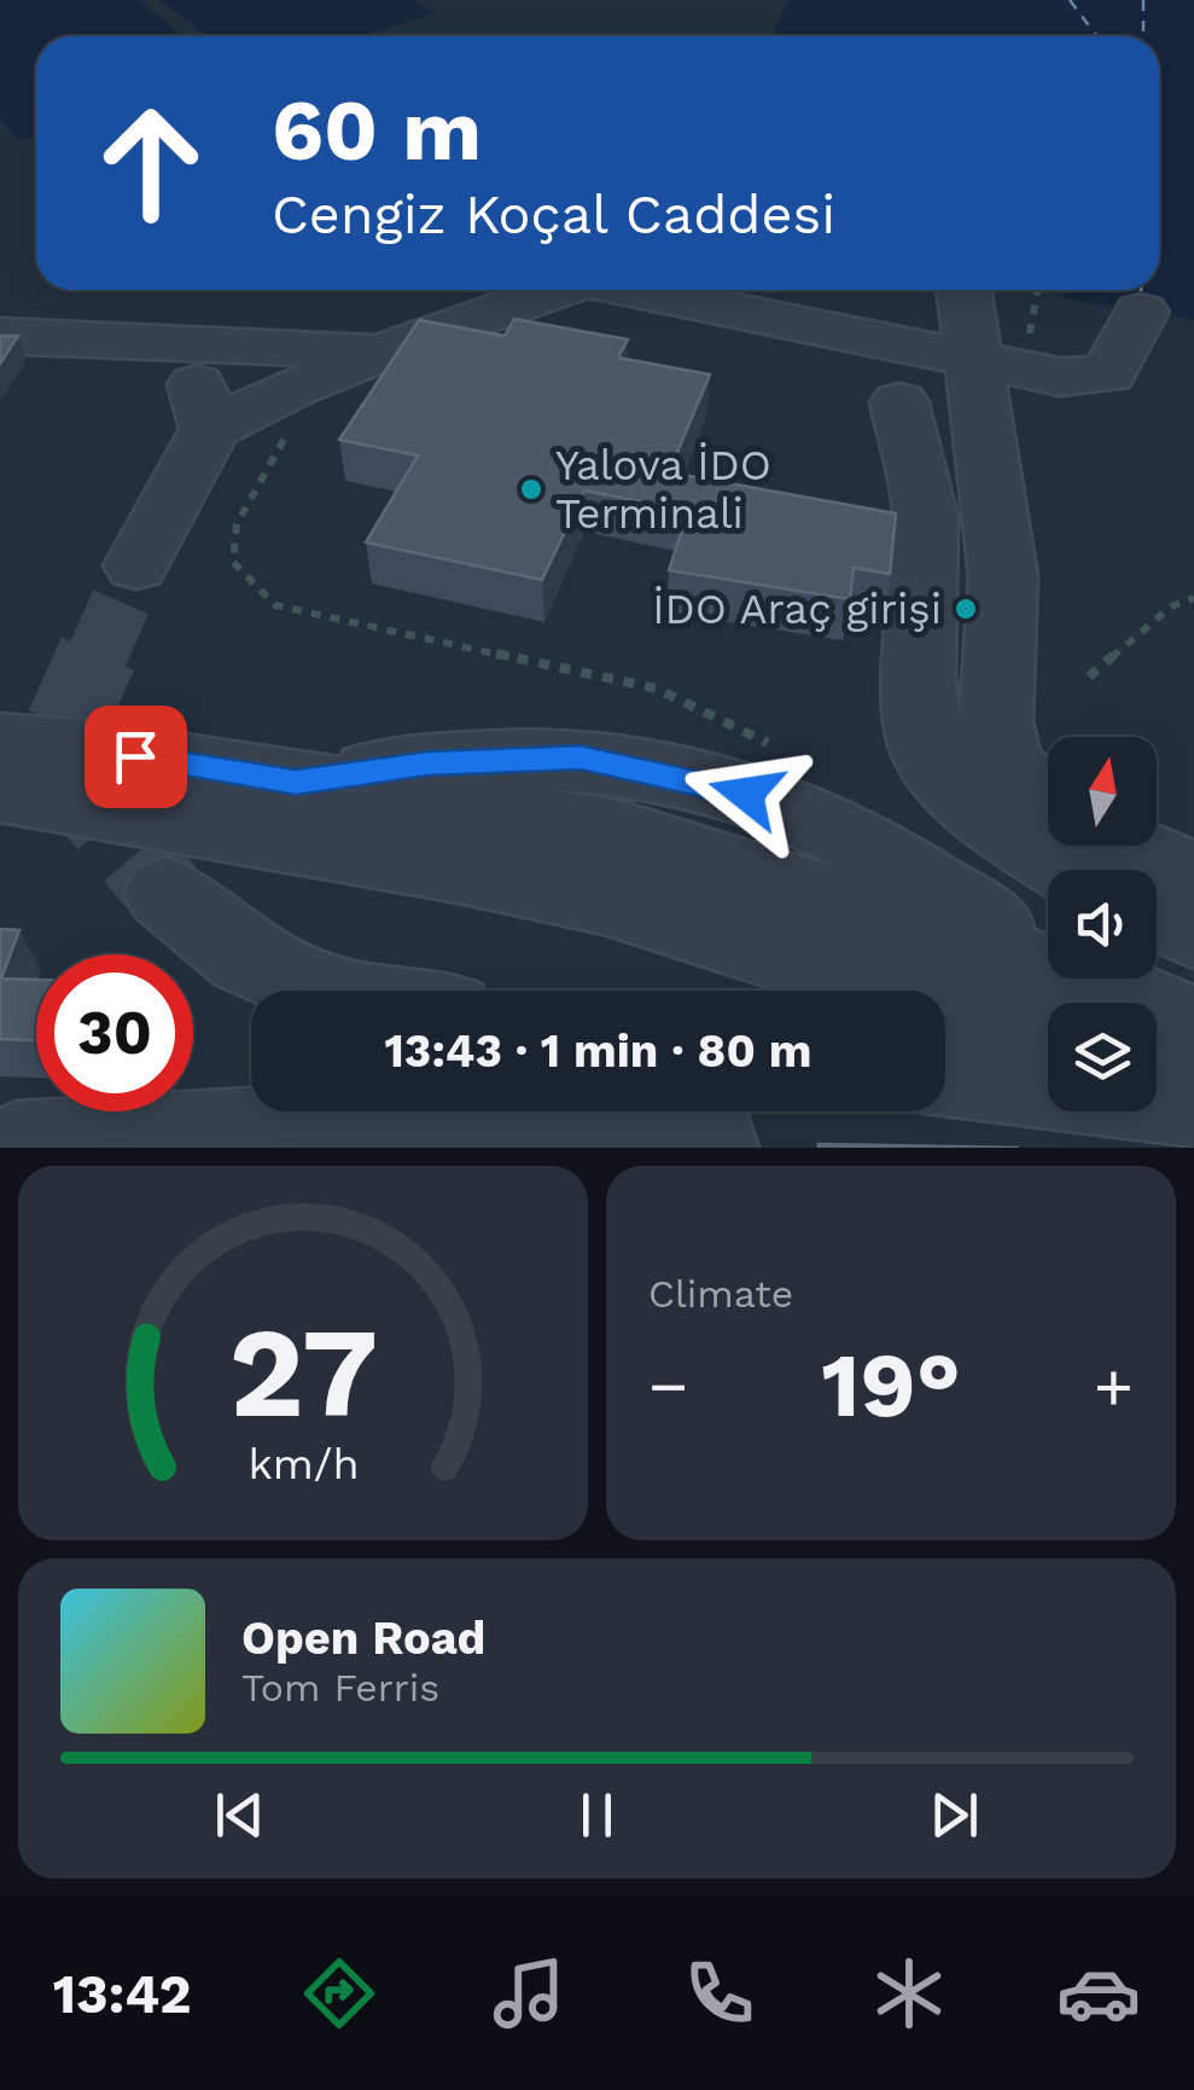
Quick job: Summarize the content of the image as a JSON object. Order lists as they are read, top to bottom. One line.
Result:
{"places":["Yalova İDO Terminali","İDO Araç girişi"],"north":"top","page":{"turn":["60 m","Cengiz Koçal Caddesi"],"limit":"30","trip":"13:43 · 1 min · 80 m","tile":"Climate","heat":["−","19°","+"],"song":["Open Road","Tom Ferris"],"tabs":"13:42","gauge":["27","km/h"]}}
